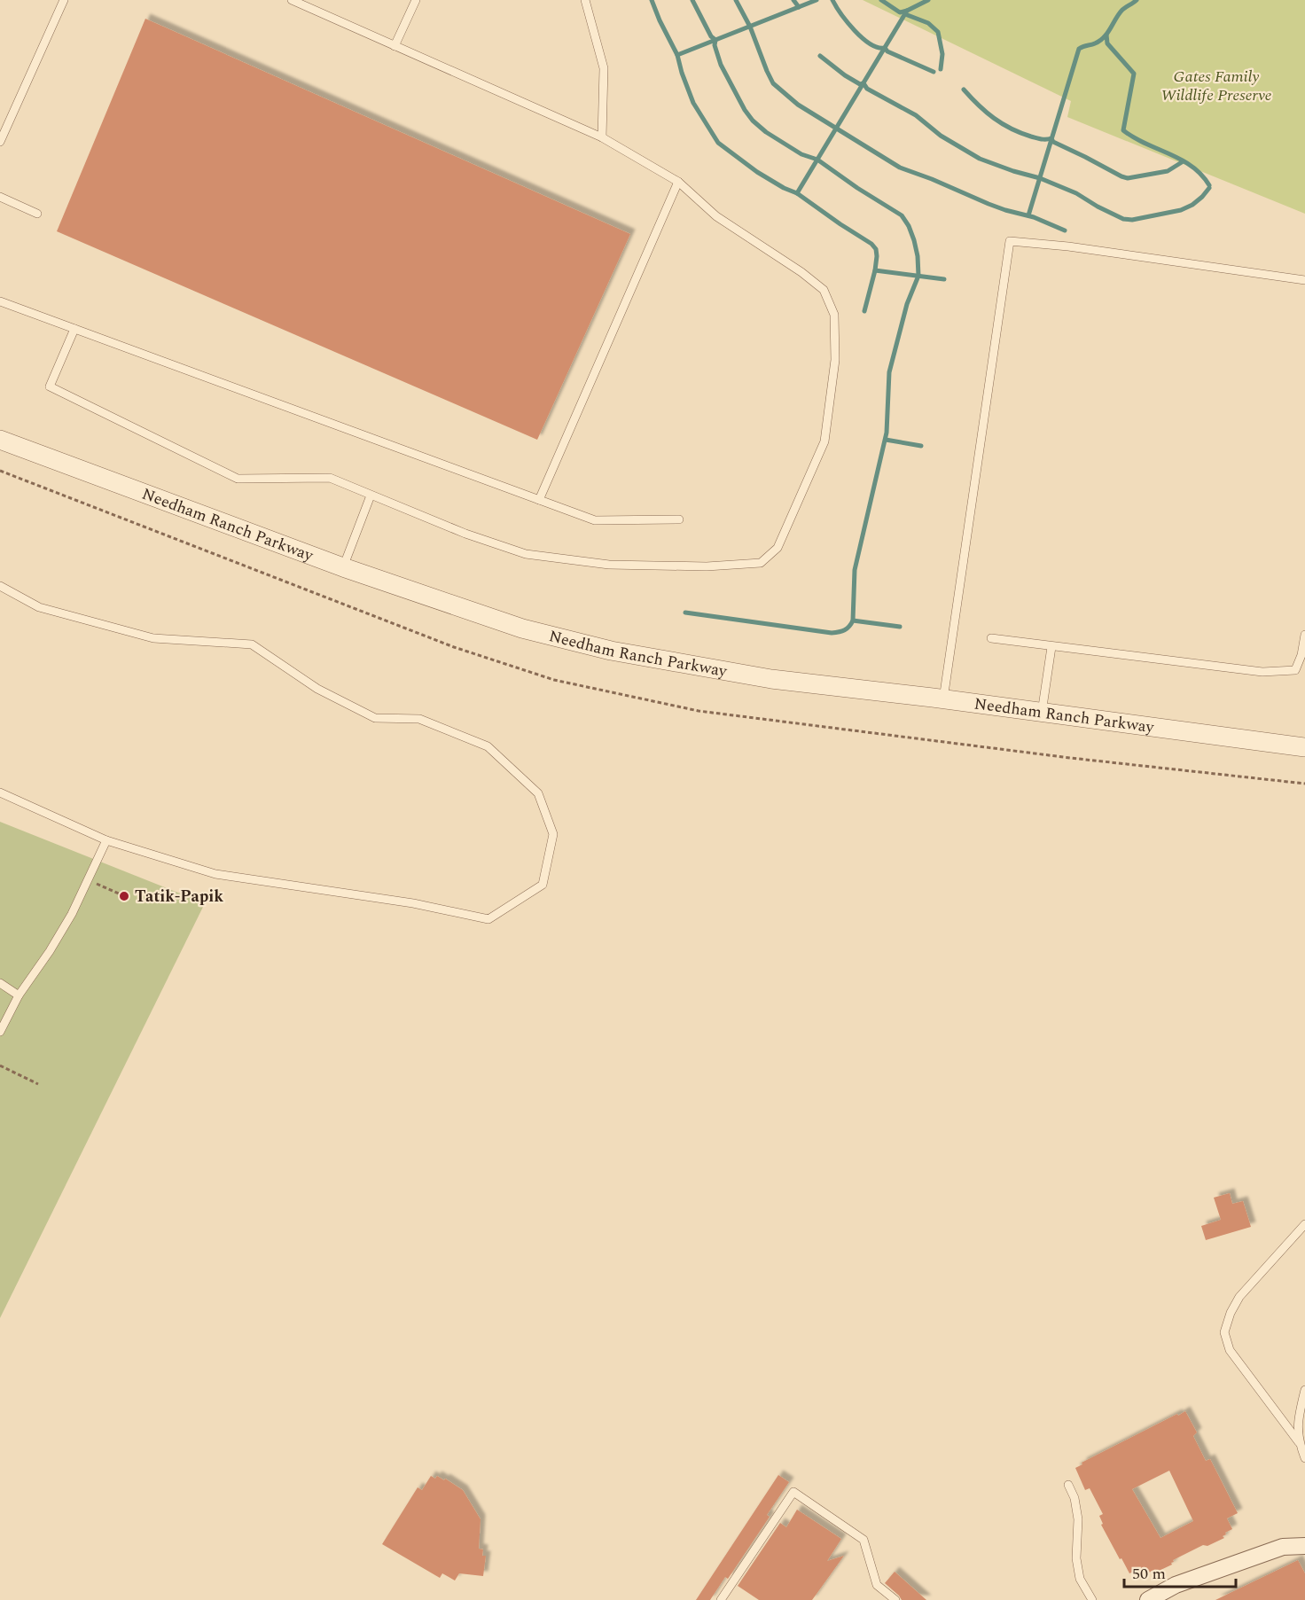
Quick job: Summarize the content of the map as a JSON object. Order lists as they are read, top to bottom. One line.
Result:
{"streets":{"street":["Needham Ranch Parkway"]},"parks":["Gates Family Wildlife Preserve"],"places":["Tatik-Papik"],"scale_bar":"50 m"}
